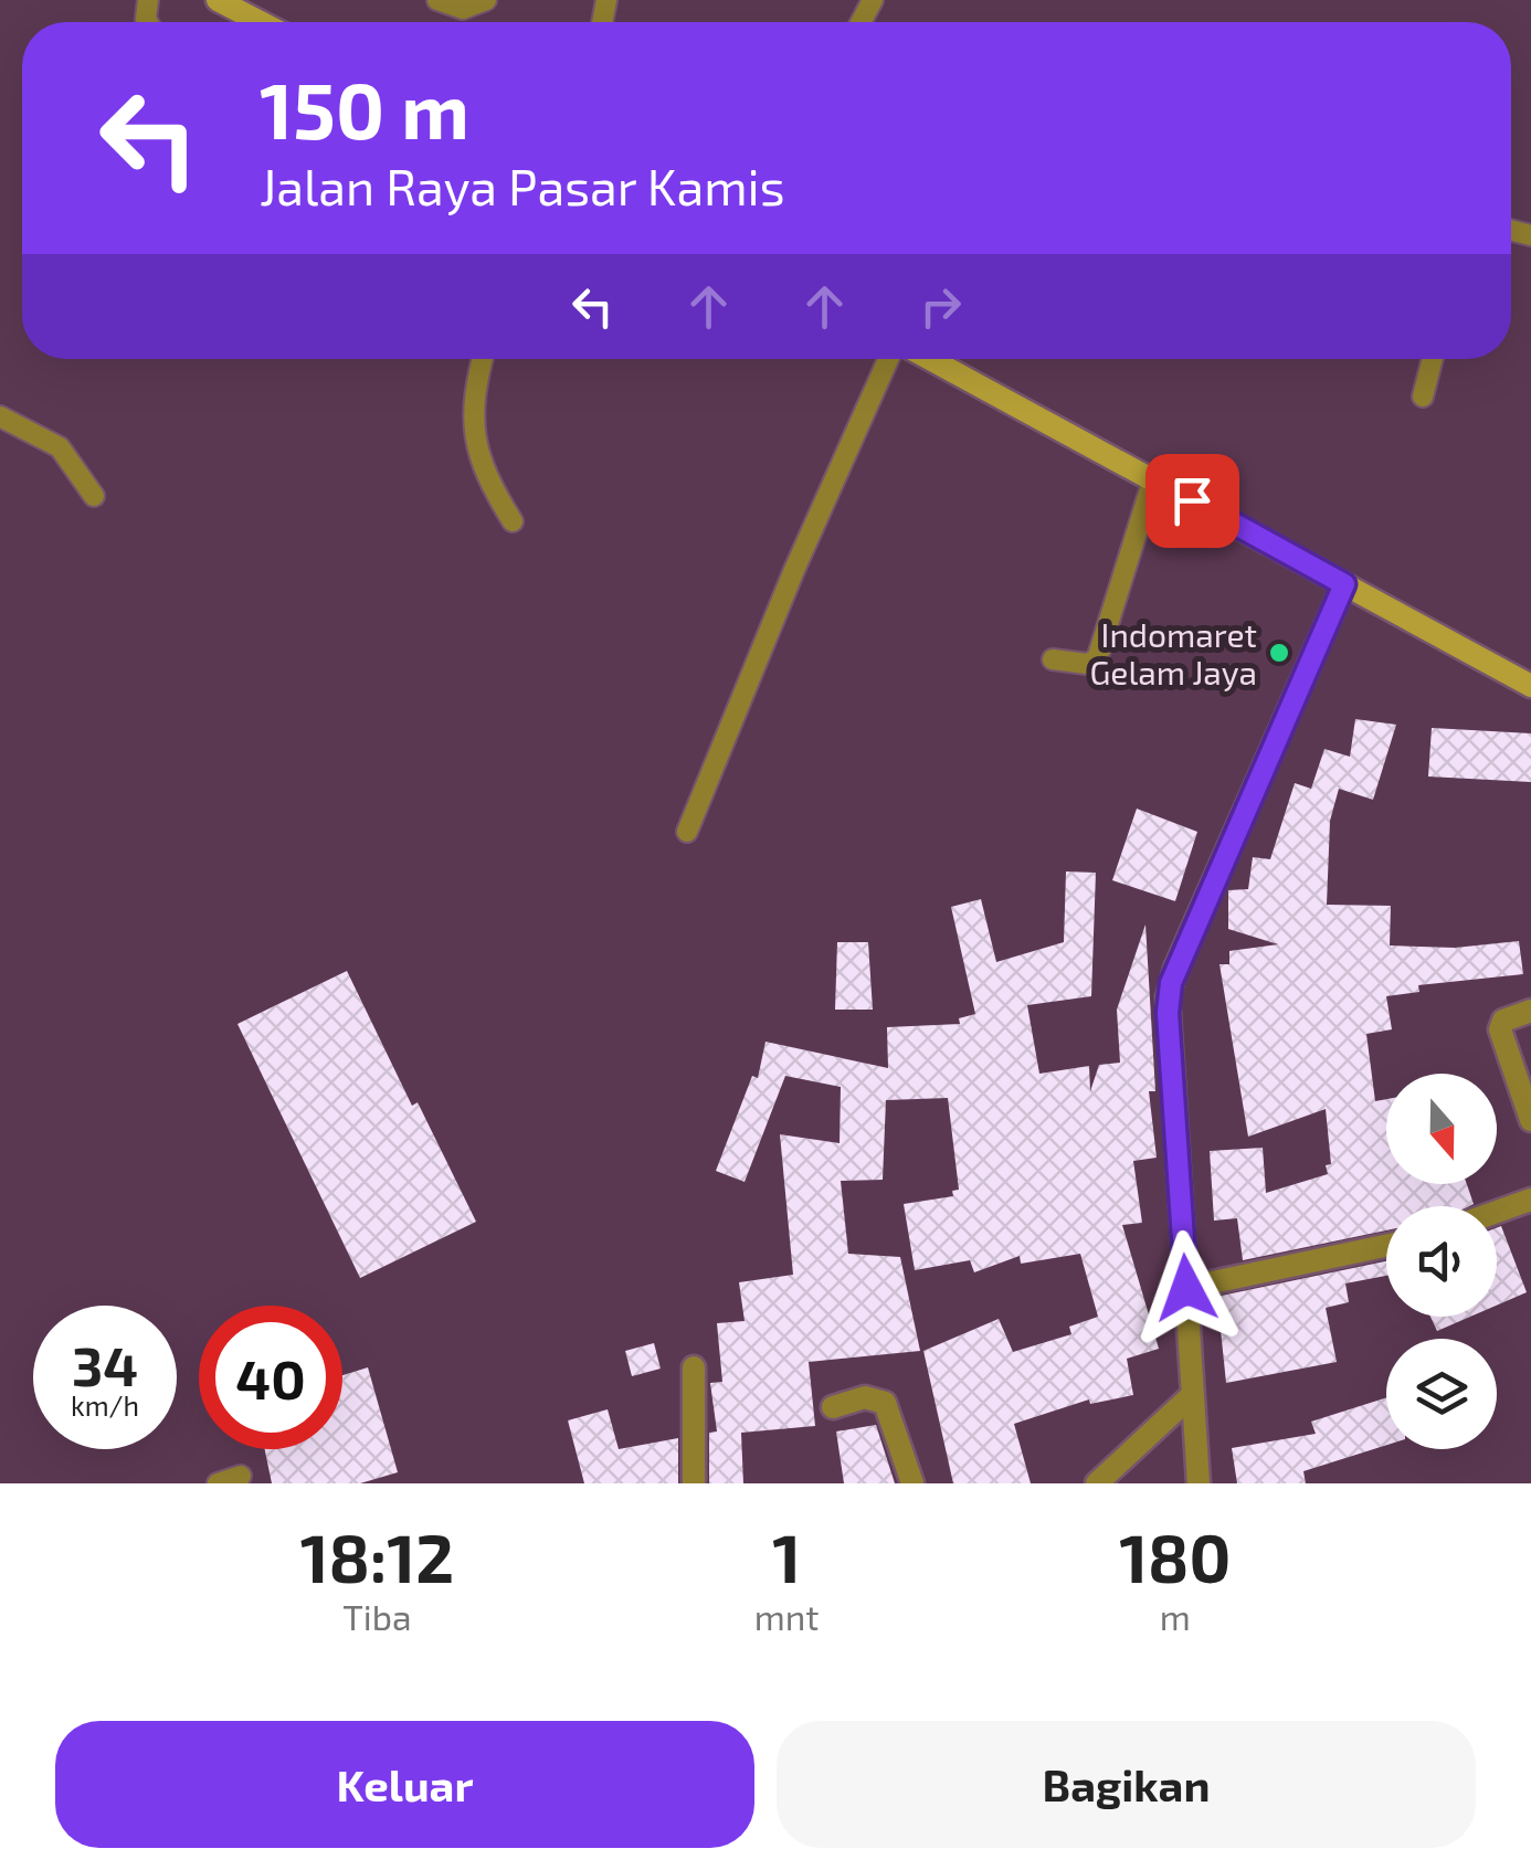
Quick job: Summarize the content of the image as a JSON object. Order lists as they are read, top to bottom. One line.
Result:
{"places":["Indomaret Gelam Jaya"],"north":"bottom","page":{"turn":["150 m","Jalan Raya Pasar Kamis"],"speed":"34 km/h","limit":"40","eta":["18:12","Tiba","1","mnt","180","m"],"buttons":["Keluar","Bagikan"]}}
